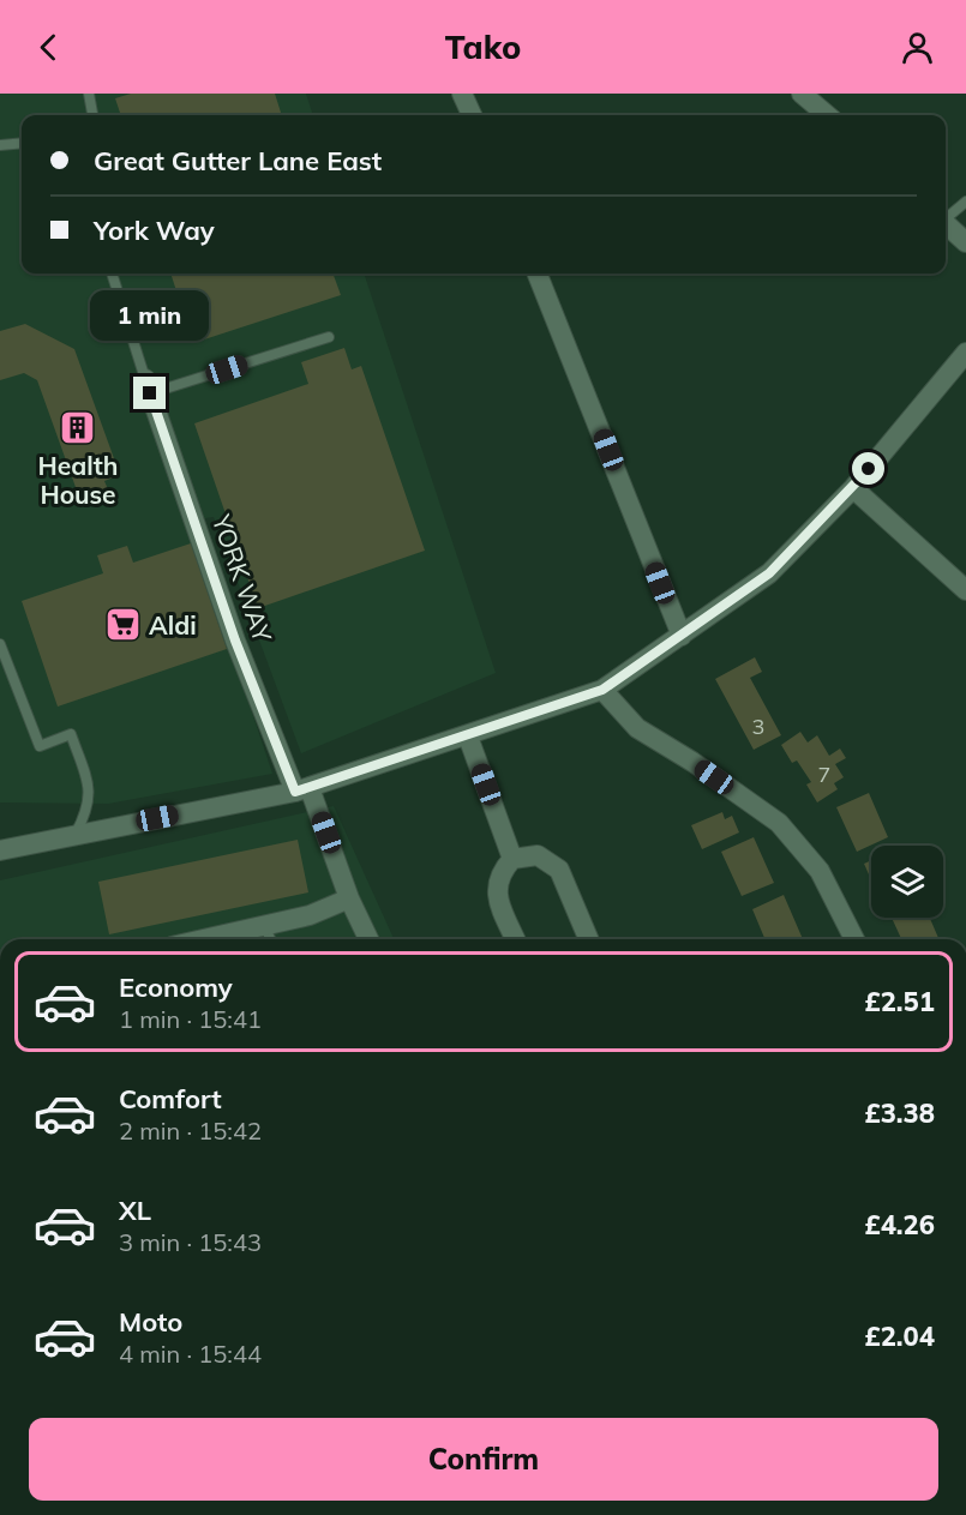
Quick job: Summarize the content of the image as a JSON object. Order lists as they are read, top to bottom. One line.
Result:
{"streets":{"street":["YORK WAY"]},"places":{"building":["Health House"],"supermarket":["Aldi"]},"house_numbers":["3","7"],"page":{"header":"Tako","banner":["Great Gutter Lane East","York Way"],"bubble":"1 min","list":[{"name":"Economy","note":"1 min · 15:41","value":"£2.51"},{"name":"Comfort","note":"2 min · 15:42","value":"£3.38"},{"name":"XL","note":"3 min · 15:43","value":"£4.26"},{"name":"Moto","note":"4 min · 15:44","value":"£2.04"}],"buttons":"Confirm"}}
